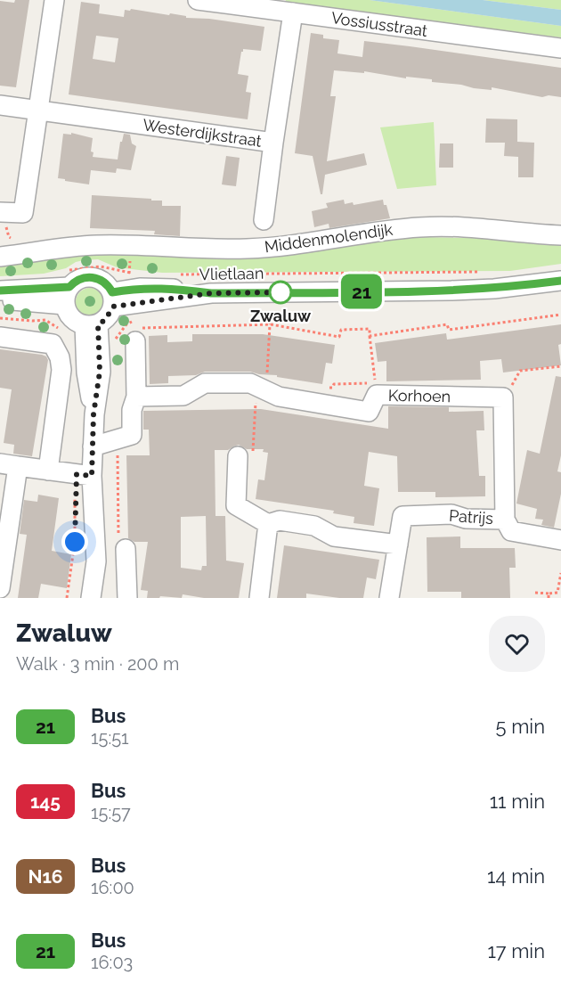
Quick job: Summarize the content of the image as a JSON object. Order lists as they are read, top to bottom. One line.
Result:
{"streets":{"street":["Vossiusstraat","Westerdijkstraat","Middenmolendijk","Vlietlaan","Korhoen","Patrijs"]},"crossings":[["Vossiusstraat","Westerdijkstraat"]],"places":["Zwaluw"],"lines":["bus line 21"],"page":{"on_map":"21","heading":["Zwaluw","Walk · 3 min · 200 m"],"list":[{"mark":"21","name":"Bus","note":"15:51","value":"5 min"},{"mark":"145","name":"Bus","note":"15:57","value":"11 min"},{"mark":"N16","name":"Bus","note":"16:00","value":"14 min"},{"mark":"21","name":"Bus","note":"16:03","value":"17 min"}]}}
